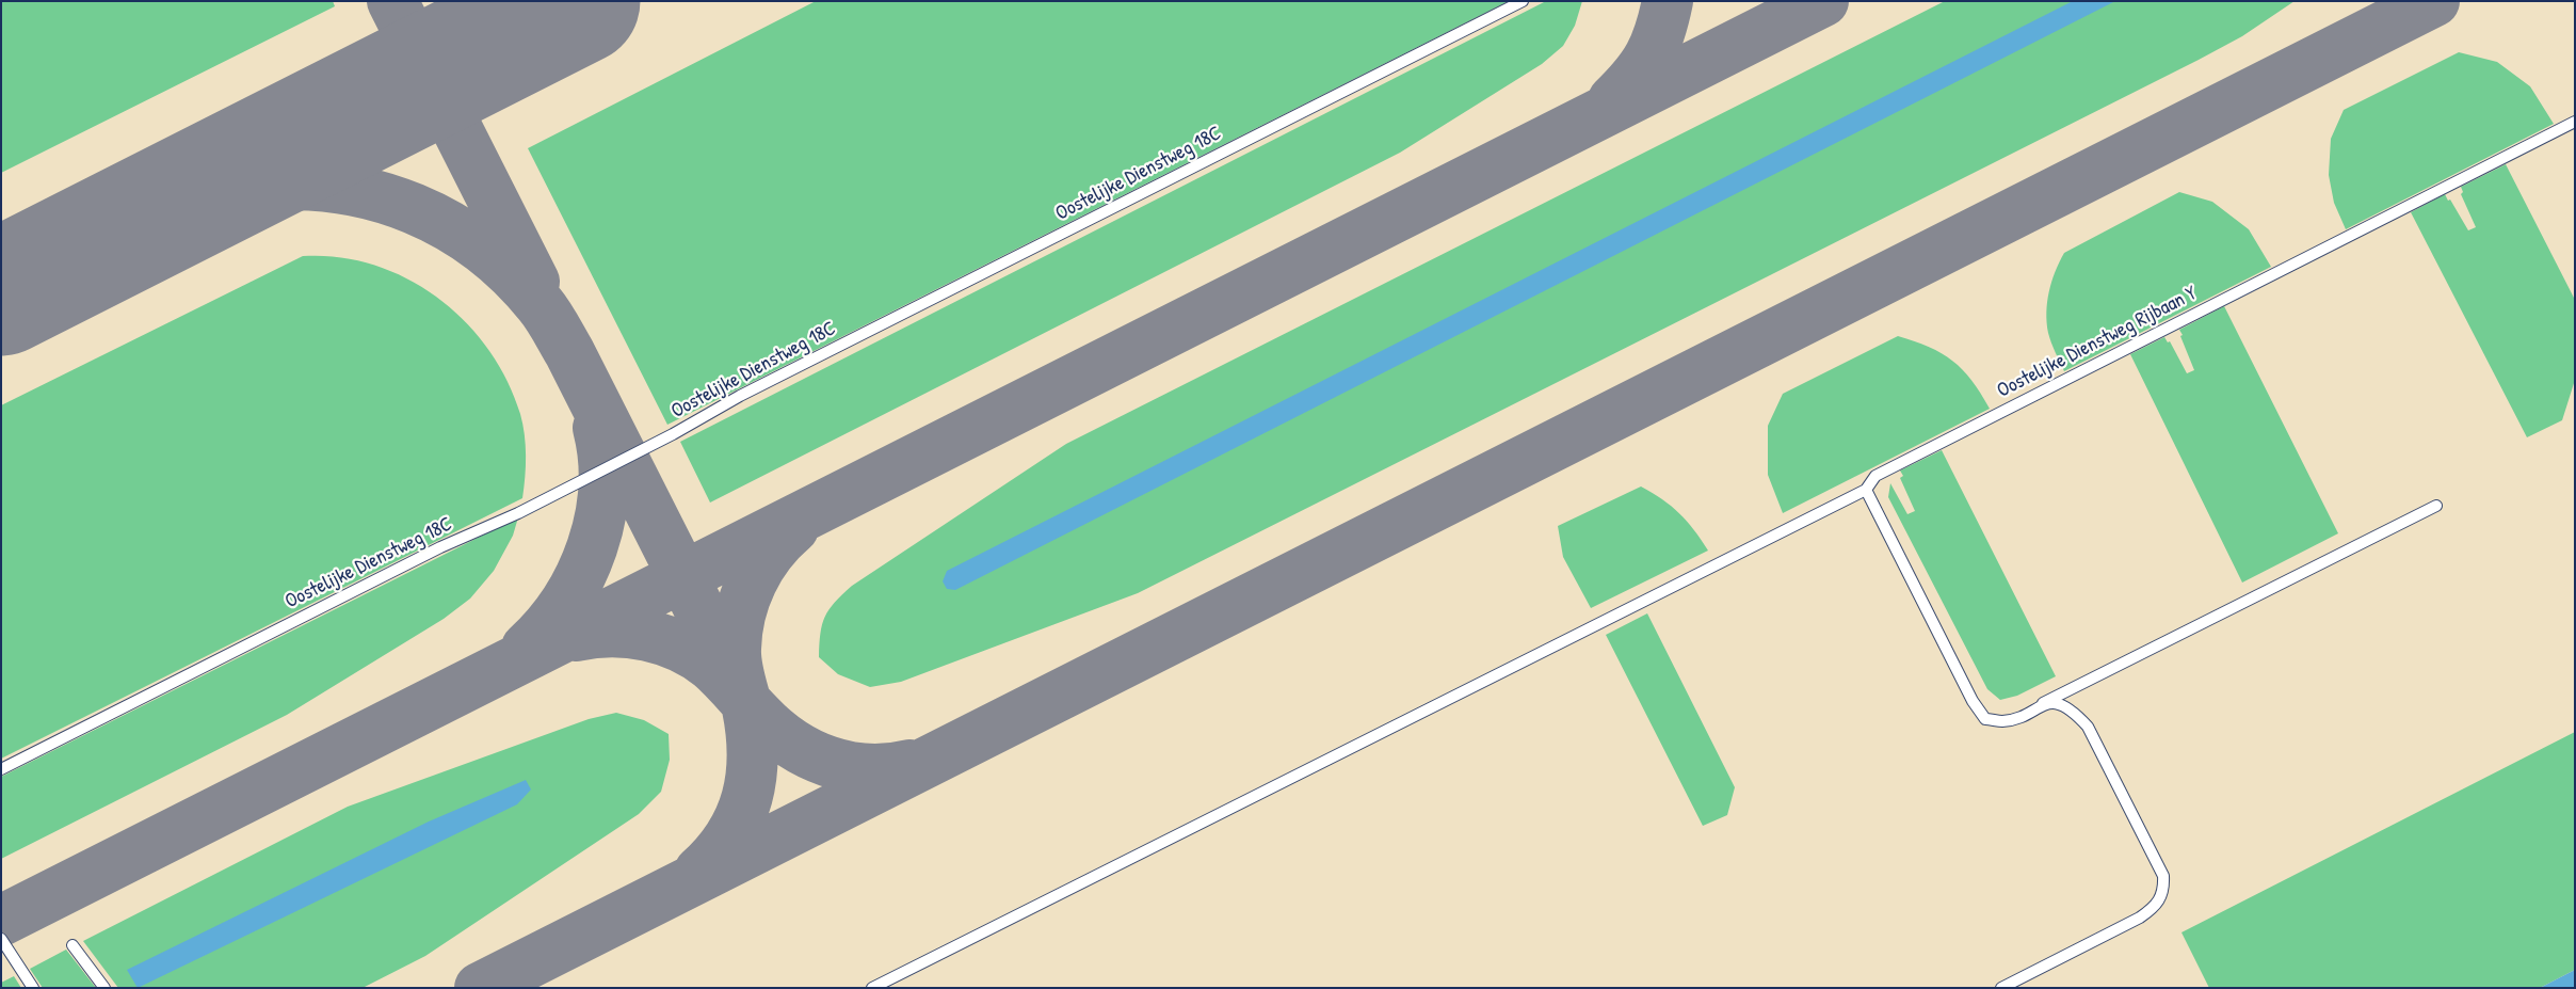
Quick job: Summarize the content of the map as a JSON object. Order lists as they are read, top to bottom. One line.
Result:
{"streets":{"lane":["Oostelijke Dienstweg 18C","Oostelijke Dienstweg Rijbaan Y"]}}
